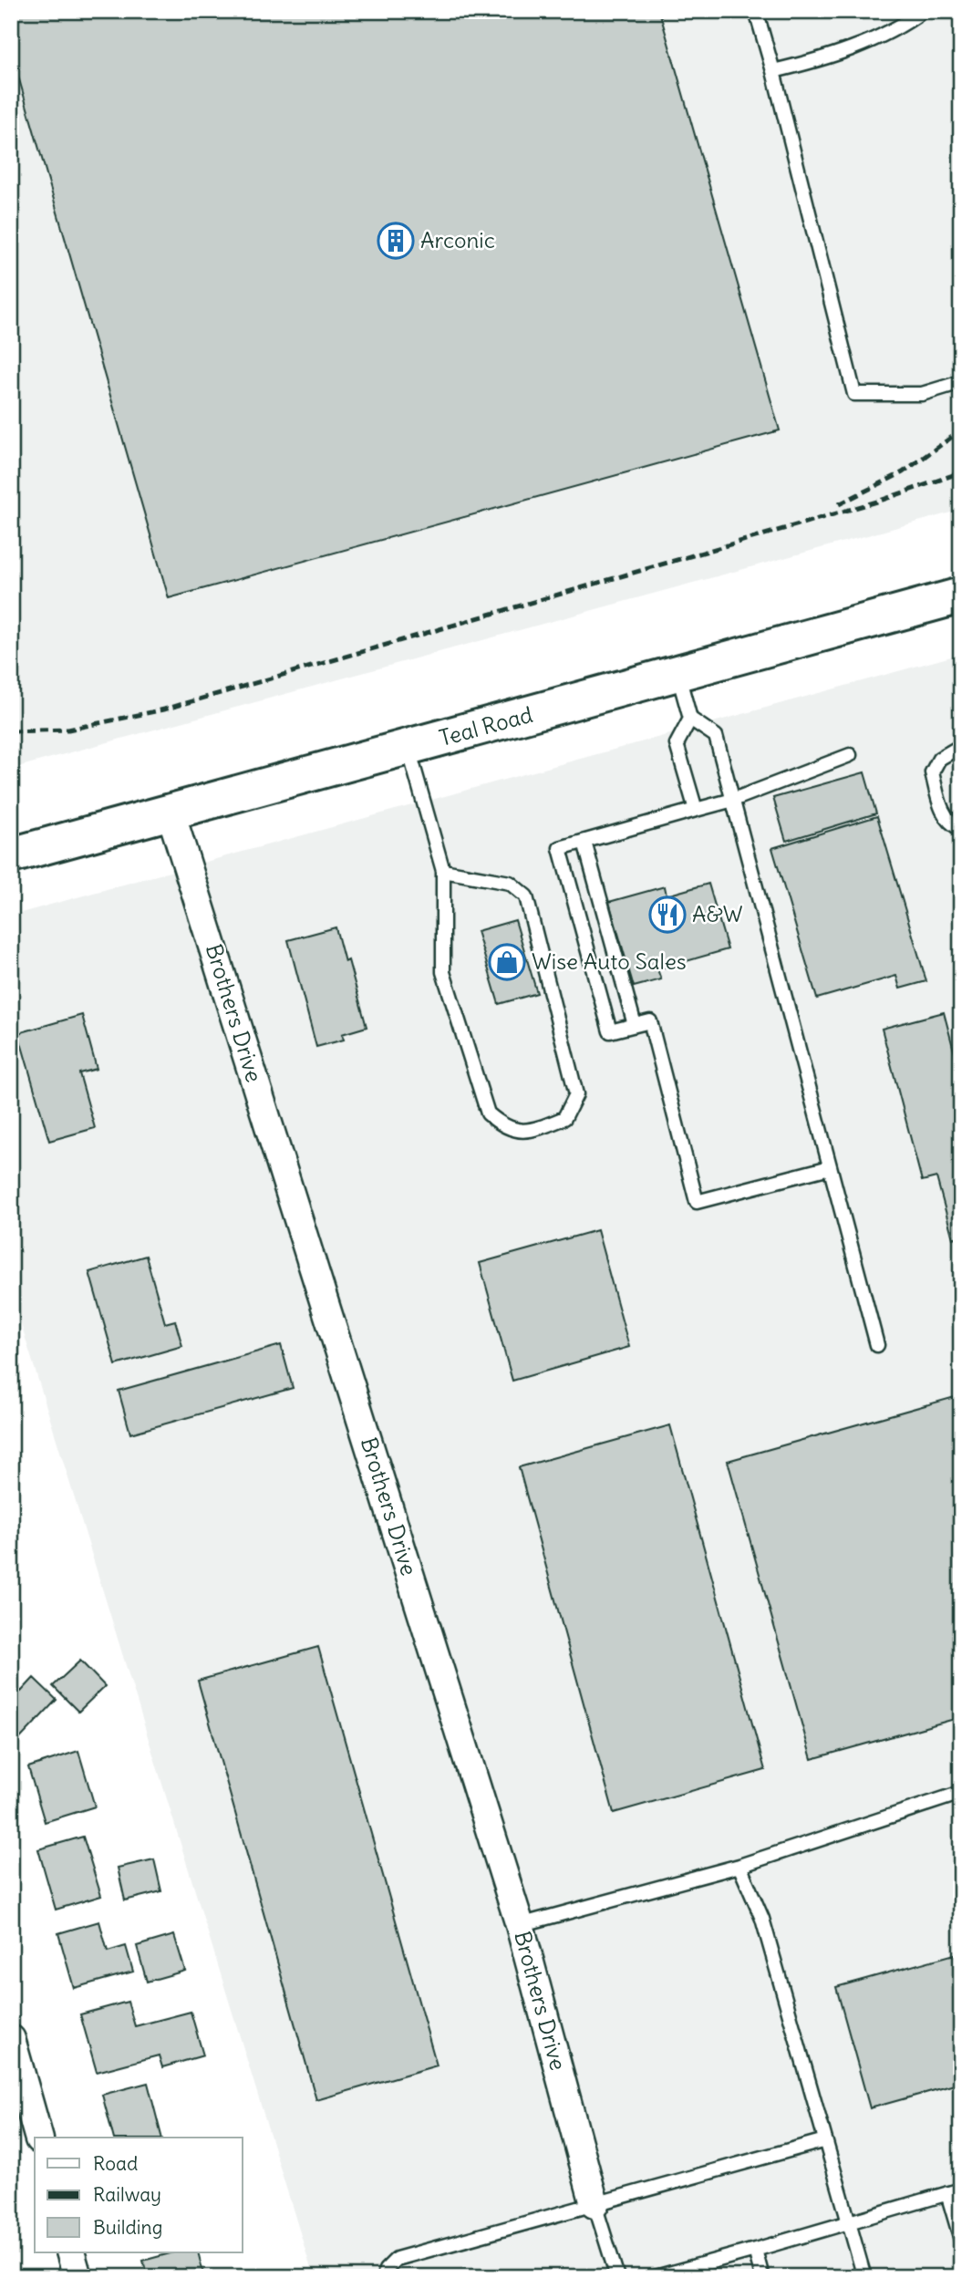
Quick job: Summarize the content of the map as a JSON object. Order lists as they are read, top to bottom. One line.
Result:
{"streets":{"main road":["Teal Road"],"street":["Brothers Drive"]},"crossings":[["Teal Road","Brothers Drive"]],"places":{"building":["Arconic"],"restaurant":["A&W"],"shop":["Wise Auto Sales"]},"legend":["Road","Railway","Building"]}
